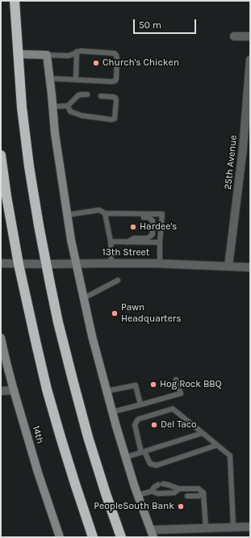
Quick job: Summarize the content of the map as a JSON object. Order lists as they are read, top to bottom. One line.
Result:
{"streets":{"street":["25th Avenue","13th Street","14th"]},"crossings":[["25th Avenue","13th Street"]],"places":["Church's Chicken","Hardee's","Pawn Headquarters","Hog Rock BBQ","Del Taco","PeopleSouth Bank"],"scale_bar":"50 m"}
